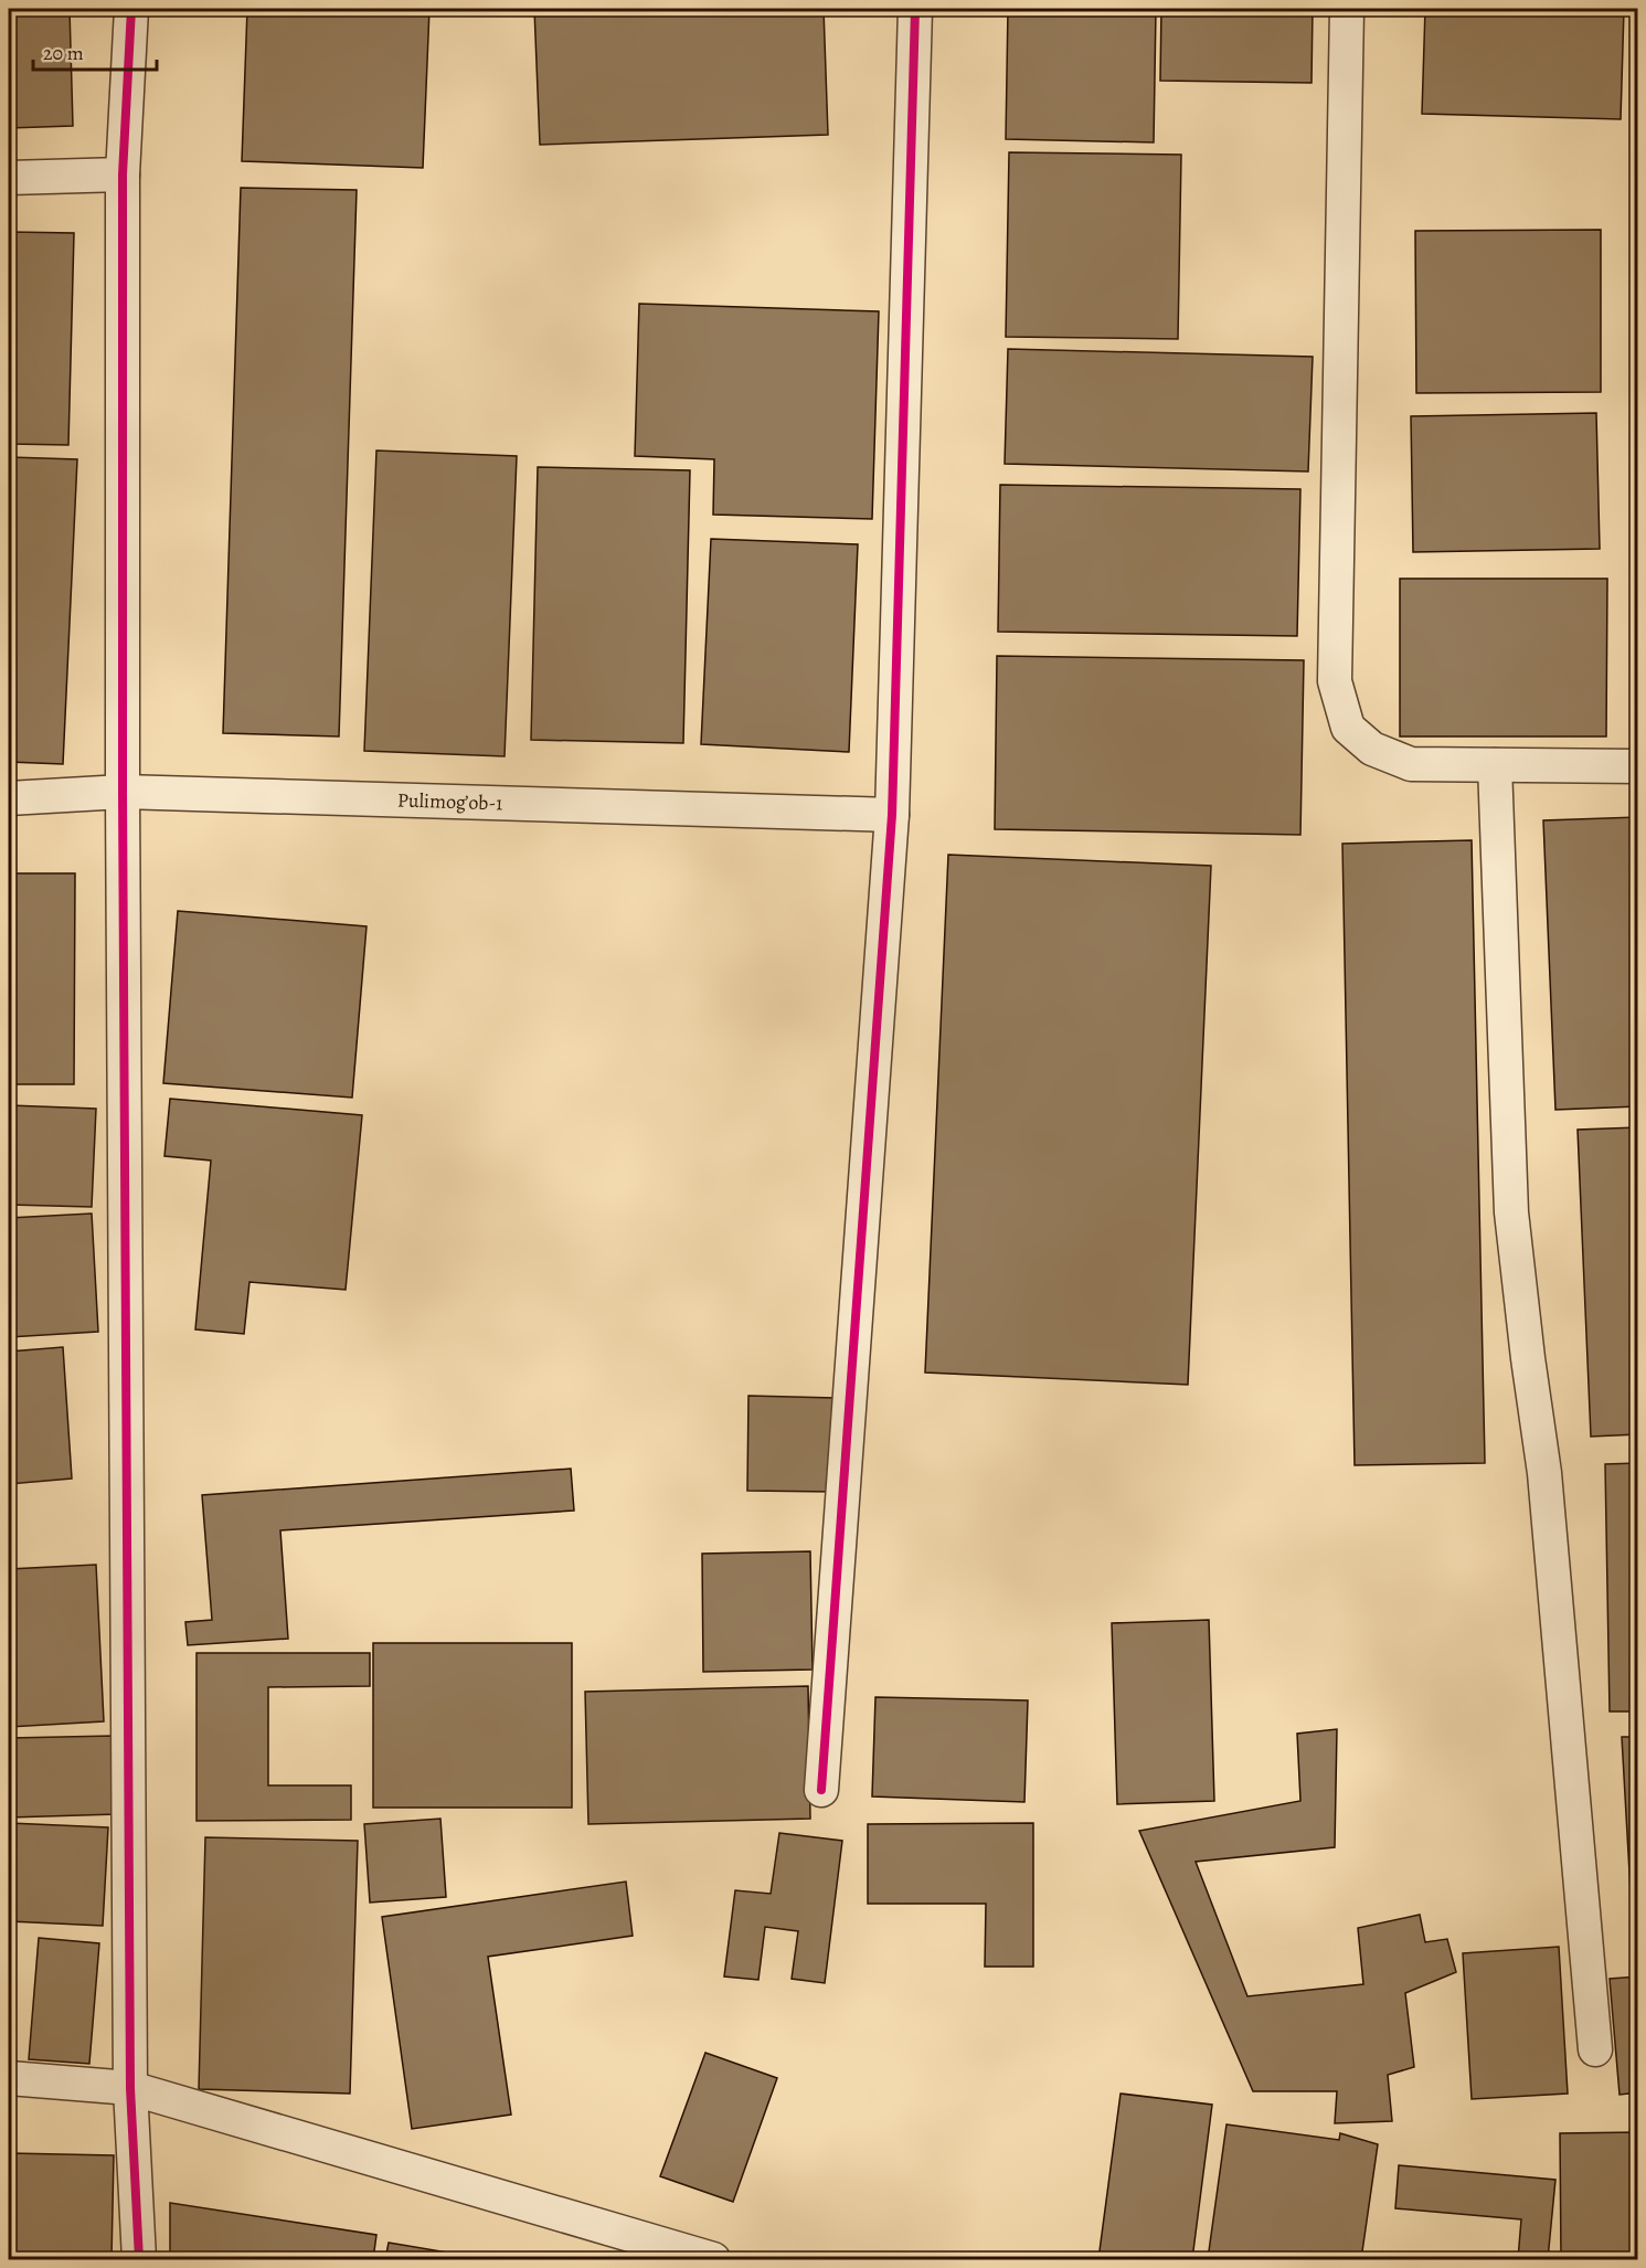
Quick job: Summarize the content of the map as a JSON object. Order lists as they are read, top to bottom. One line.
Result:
{"streets":{"street":["Pulimog’ob-1"]},"scale_bar":"20 m"}
